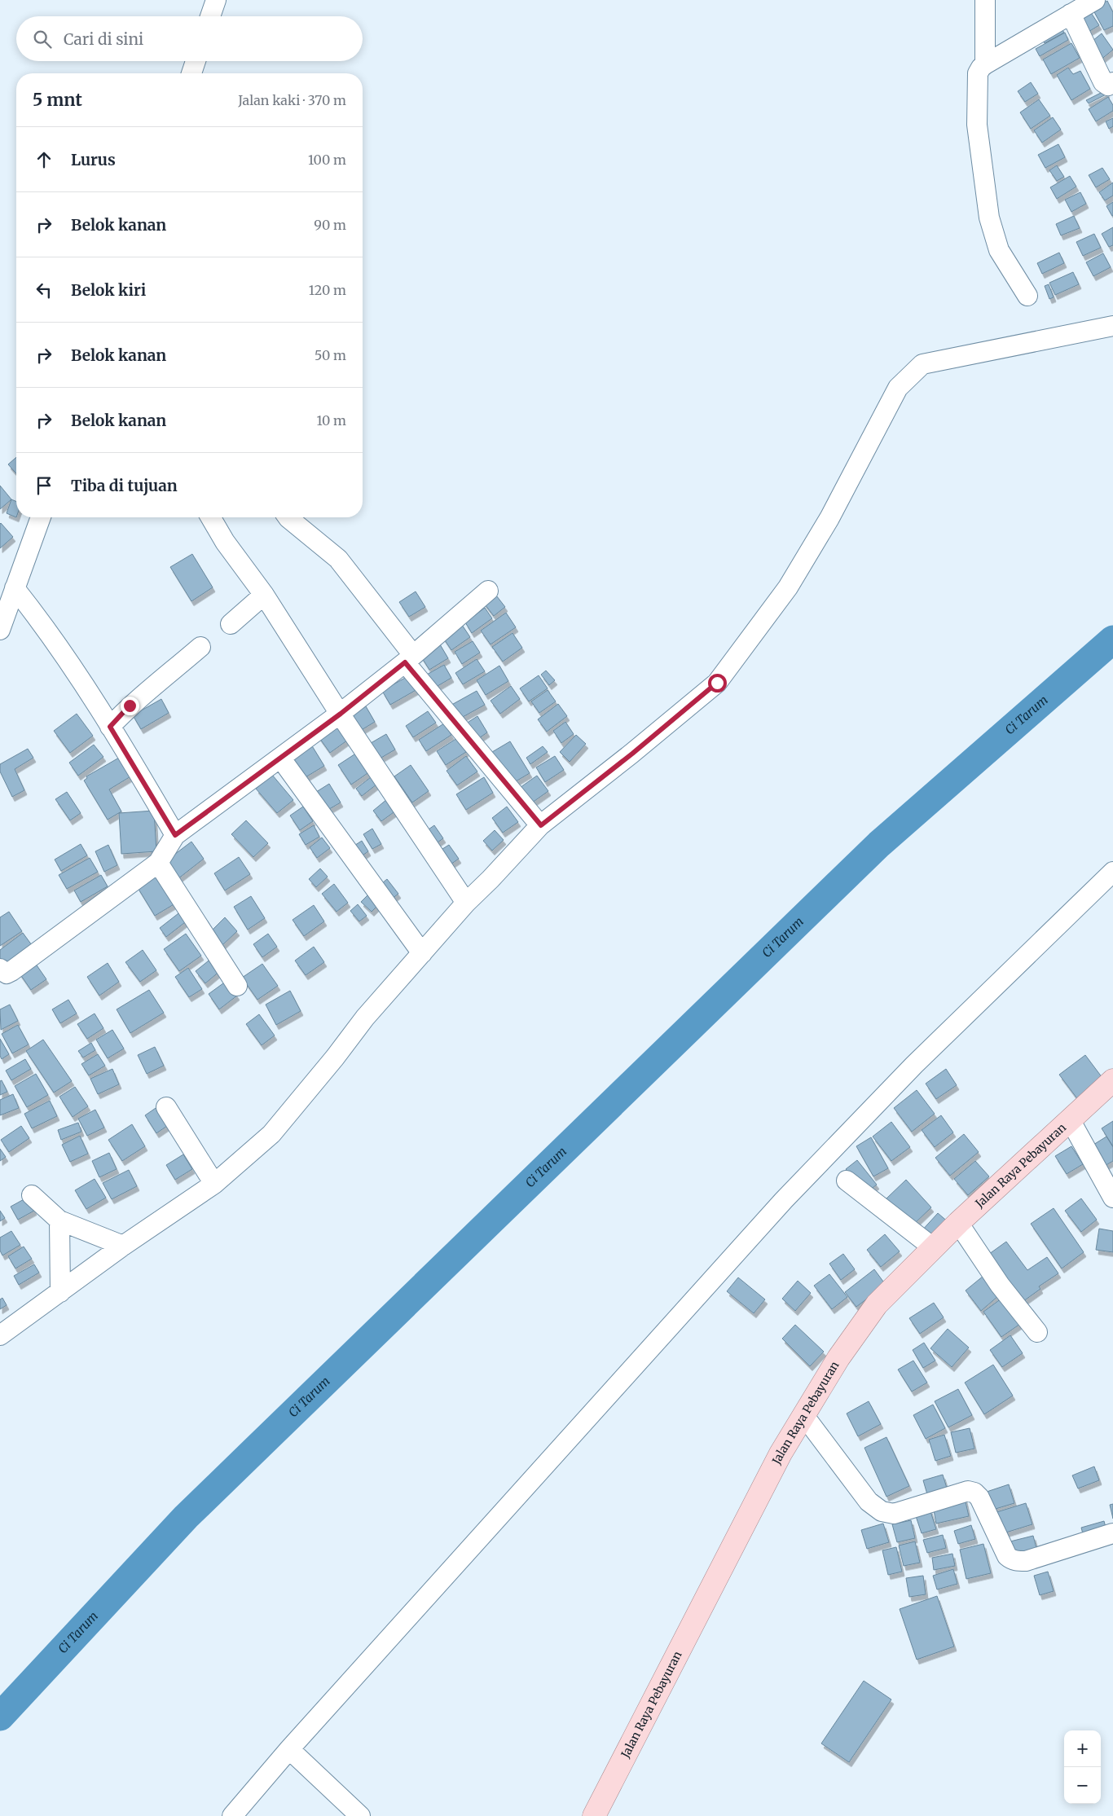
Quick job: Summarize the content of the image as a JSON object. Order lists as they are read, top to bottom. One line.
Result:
{"streets":{"main road":["Jalan Raya Pebayuran"]},"water":["Ci Tarum"],"page":{"search":"Cari di sini","heading":["5 mnt","Jalan kaki · 370 m"],"list":[["Lurus","100 m"],["Belok kanan","90 m"],["Belok kiri","120 m"],["Belok kanan","50 m"],["Belok kanan","10 m"],"Tiba di tujuan"],"map_buttons":["+","−"]}}
